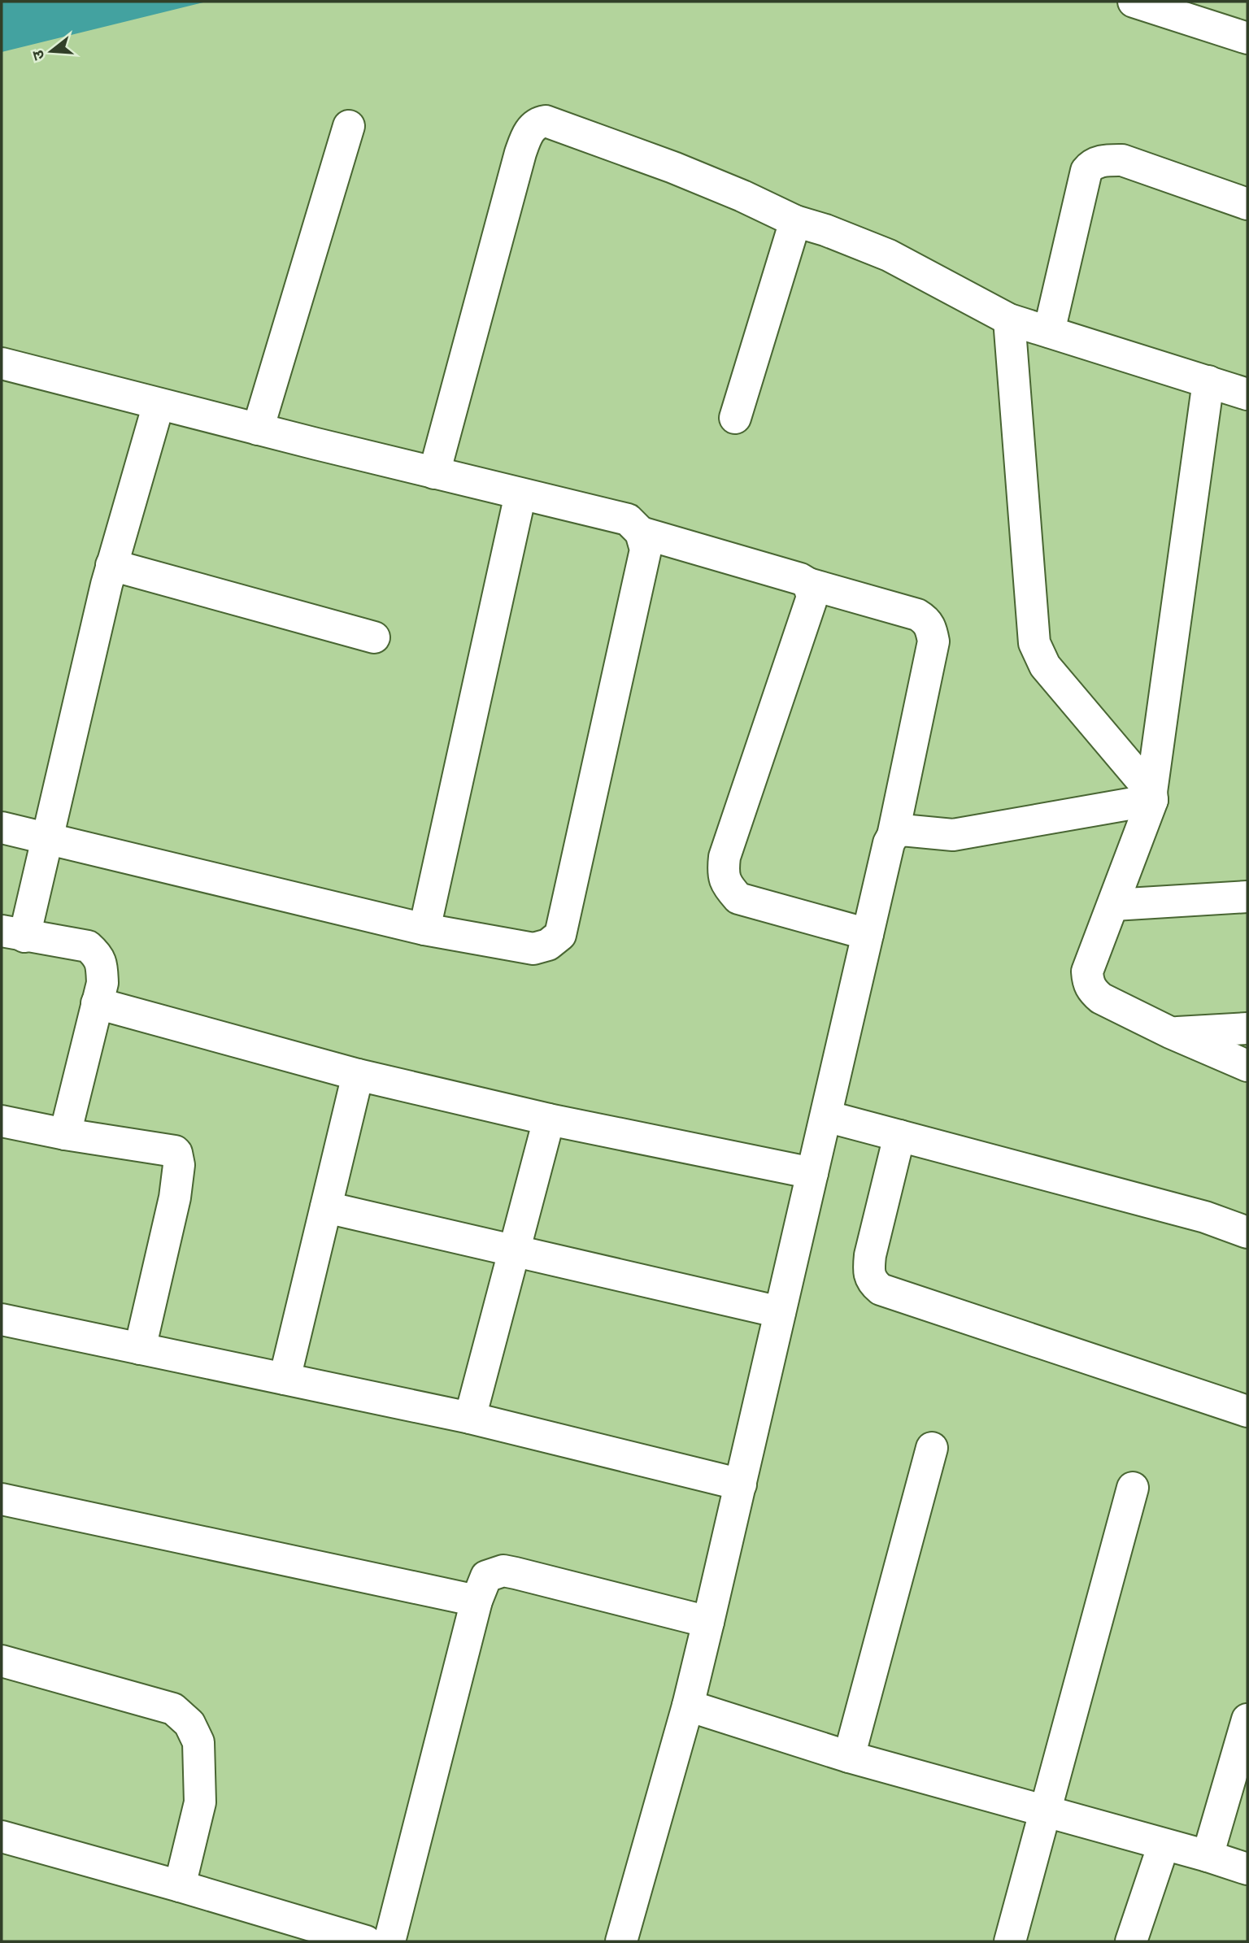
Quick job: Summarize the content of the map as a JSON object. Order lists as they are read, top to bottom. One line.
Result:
{"north":"left"}
